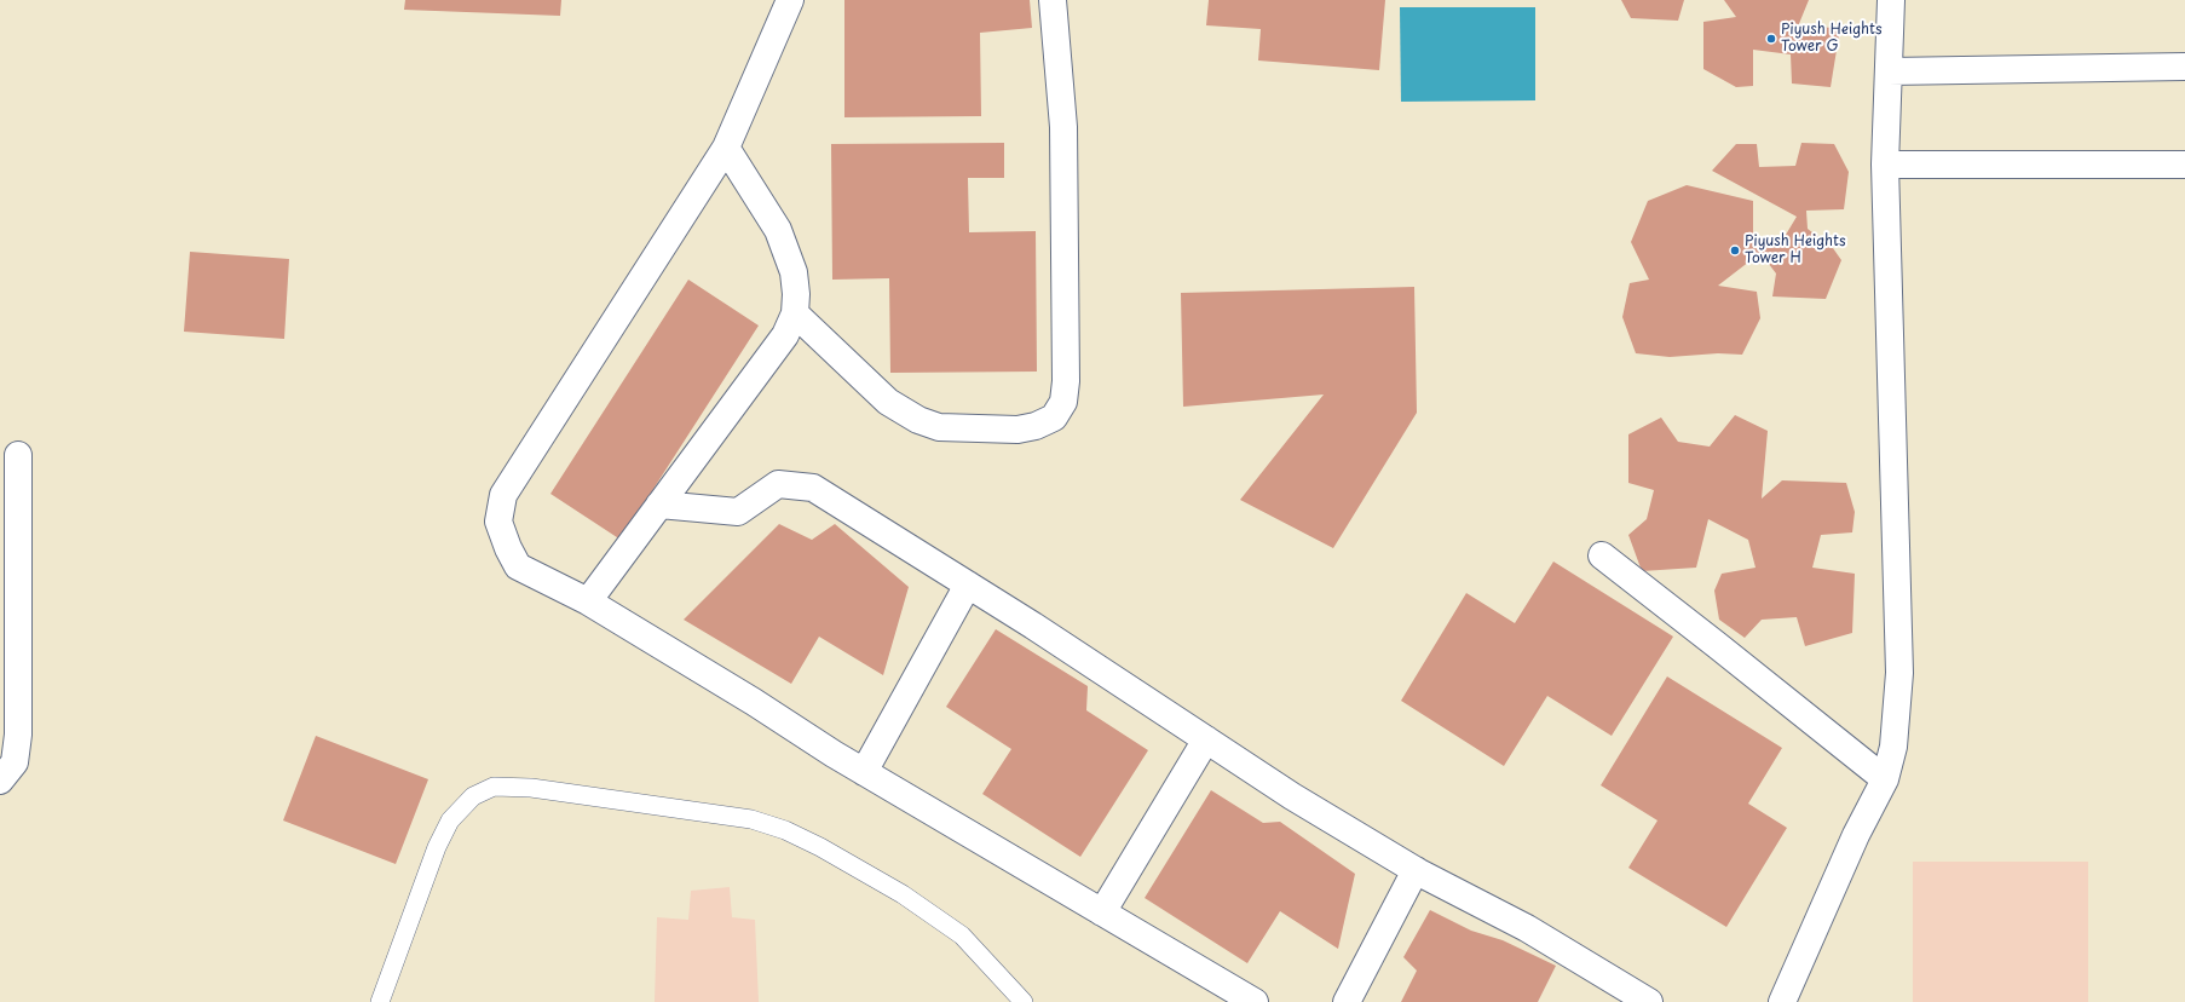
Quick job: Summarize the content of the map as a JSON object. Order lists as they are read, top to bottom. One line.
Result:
{"places":["Piyush Heights Tower G","Piyush Heights Tower H"]}
